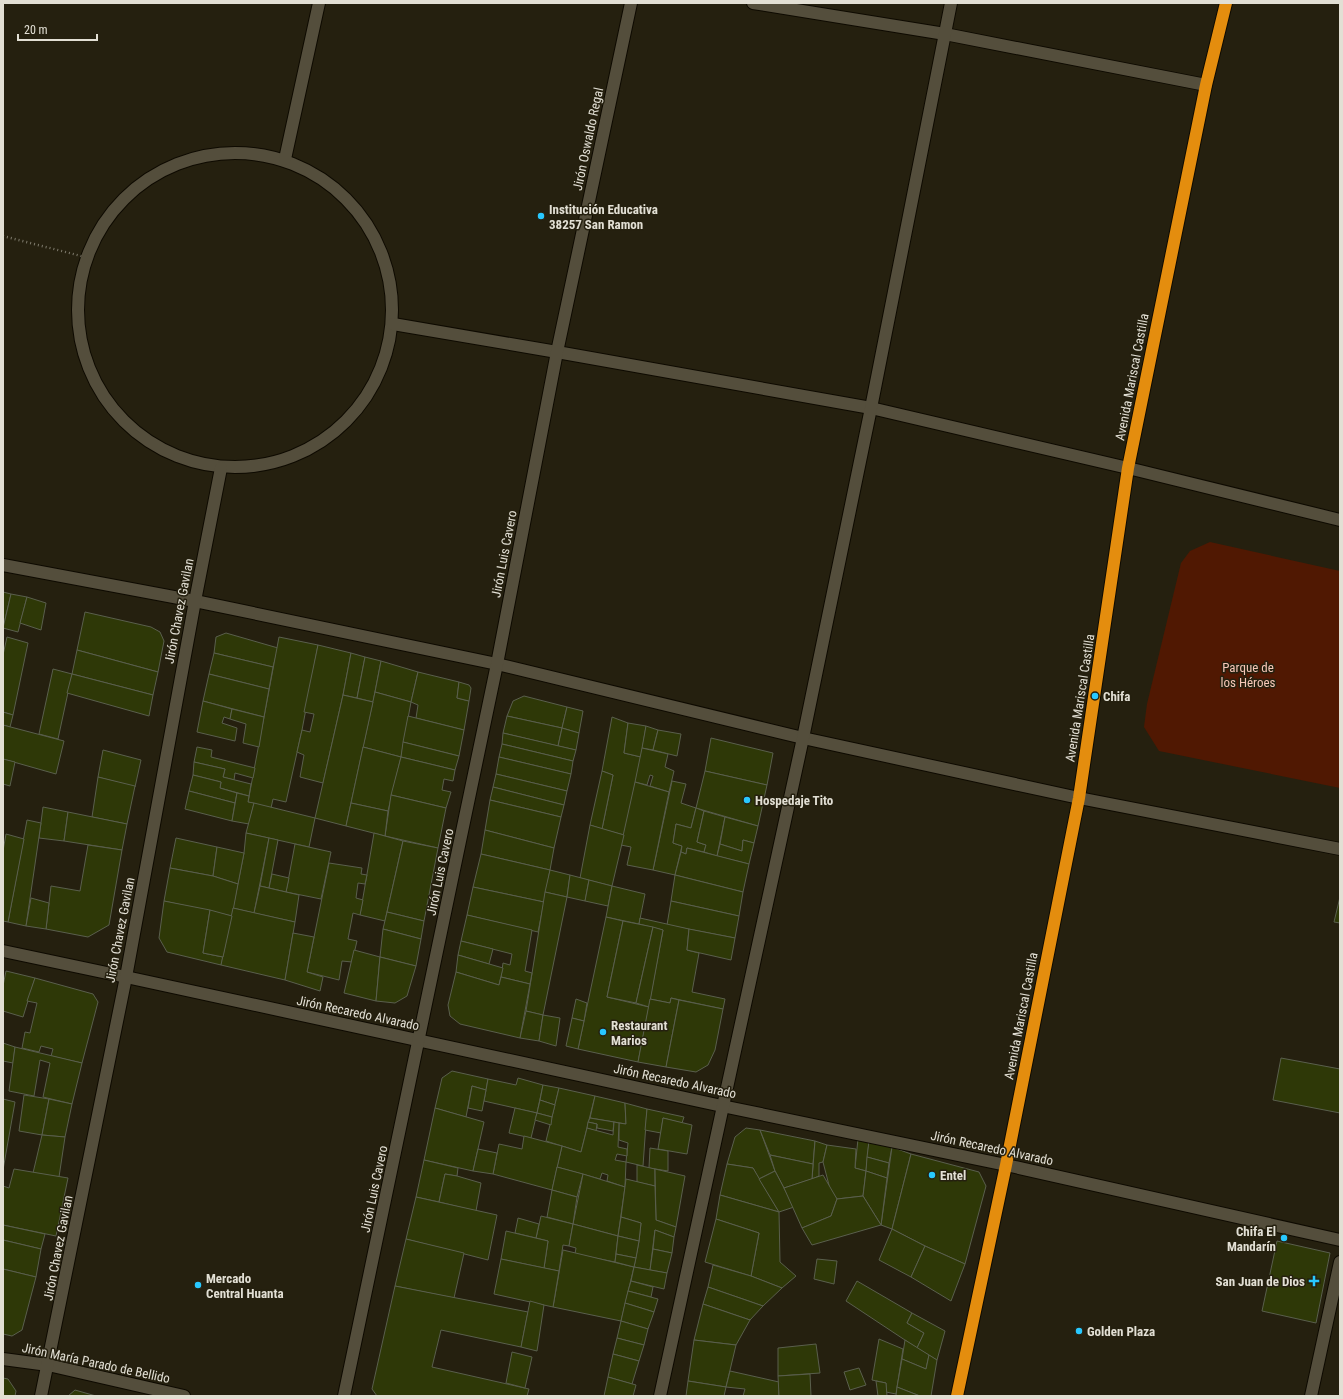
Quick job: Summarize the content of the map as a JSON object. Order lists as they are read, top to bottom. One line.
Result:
{"streets":{"highway":["Avenida Mariscal Castilla"],"street":["Jirón Oswaldo Regal","Jirón Luis Cavero","Jirón Chavez Gavilan","Jirón Recaredo Alvarado","Jirón María Parado de Bellido"]},"crossings":[["Jirón Oswaldo Regal","Jirón Luis Cavero"],["Avenida Mariscal Castilla","Jirón Recaredo Alvarado"],["Jirón Luis Cavero","Jirón Recaredo Alvarado"],["Jirón Chavez Gavilan","Jirón Recaredo Alvarado"],["Jirón Chavez Gavilan","Jirón María Parado de Bellido"]],"parks":["Parque de los Héroes"],"places":{"other":["Institución Educativa 38257 San Ramon","Chifa","Hospedaje Tito","Restaurant Marios","Entel","Chifa El Mandarín","Mercado Central Huanta","Golden Plaza"],"health":["San Juan de Dios"]},"scale_bar":"20 m"}
